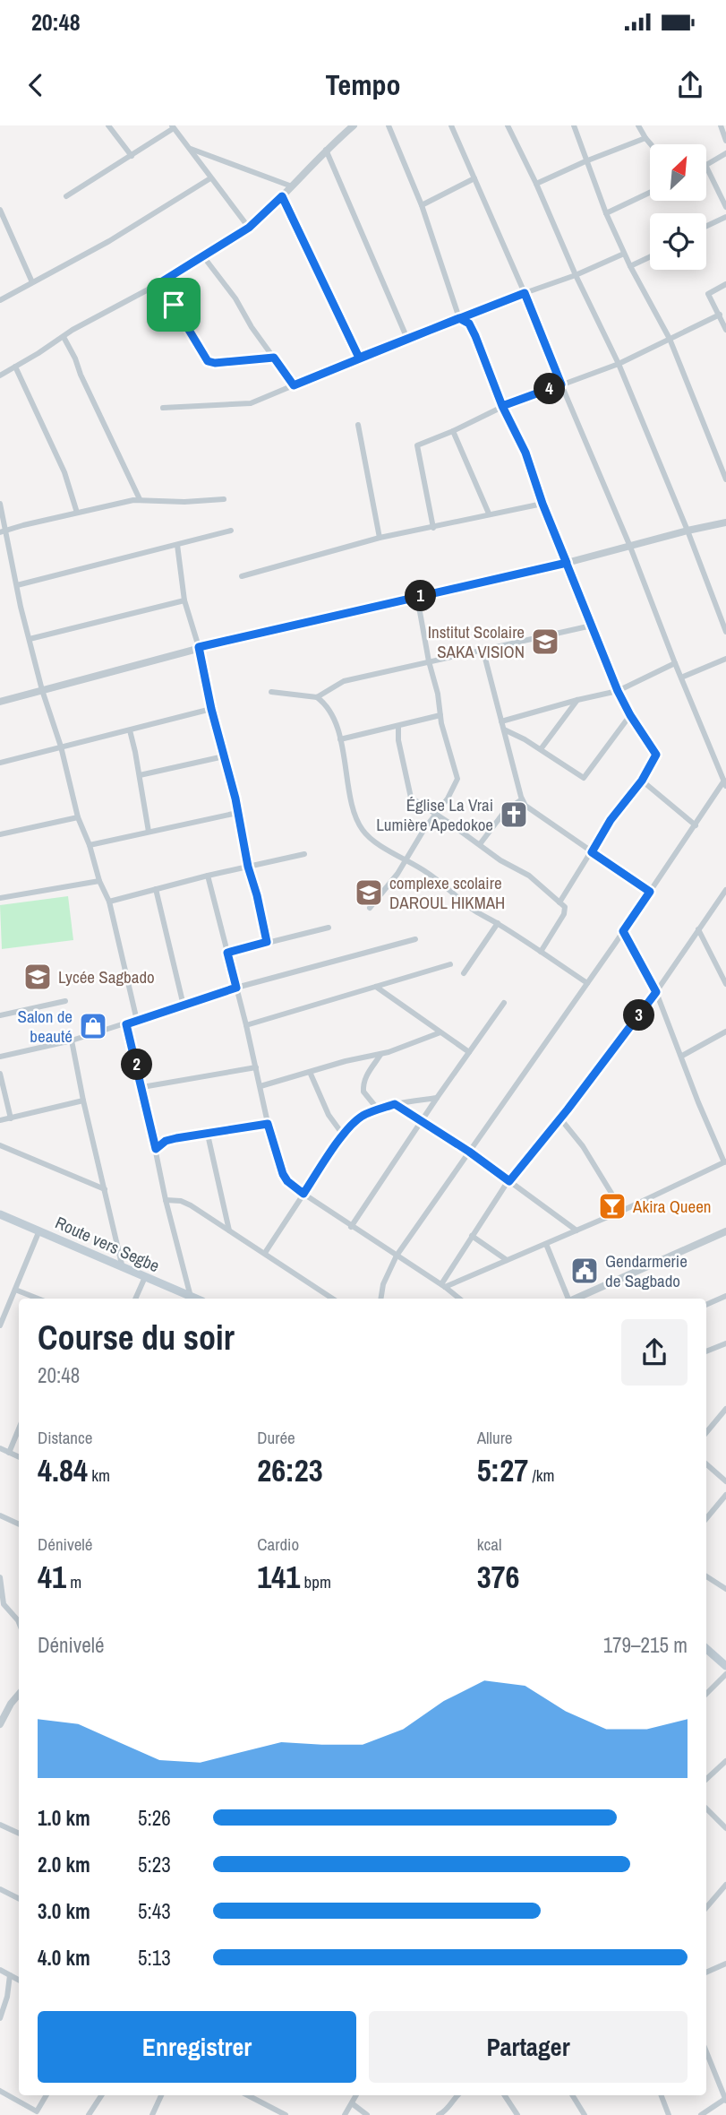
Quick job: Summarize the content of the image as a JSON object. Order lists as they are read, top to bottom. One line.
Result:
{"streets":{"main road":["Route vers Segbe"]},"places":{"school or university":["Institut Scolaire SAKA VISION","complexe scolaire DAROUL HIKMAH","Lycée Sagbado"],"church":["Église La Vrai Lumière Apedokoe"],"shop":["Salon de beauté"],"bar":["Akira Queen"],"public building":["Gendarmerie de Sagbado"]},"north":"top right","page":{"status":"20:48","header":"Tempo","pins":["4","1","3","2"],"heading":["Course du soir","20:48"],"stats":[["Distance","4.84 km"],["Durée","26:23"],["Allure","5:27 /km"],["Dénivelé","41 m"],["Cardio","141 bpm"],["kcal","376"]],"chart":["Dénivelé","179–215 m"],"list":[{"name":"1.0 km","note":"5:26"},{"name":"2.0 km","note":"5:23"},{"name":"3.0 km","note":"5:43"},{"name":"4.0 km","note":"5:13"}],"buttons":["Enregistrer","Partager"]}}
